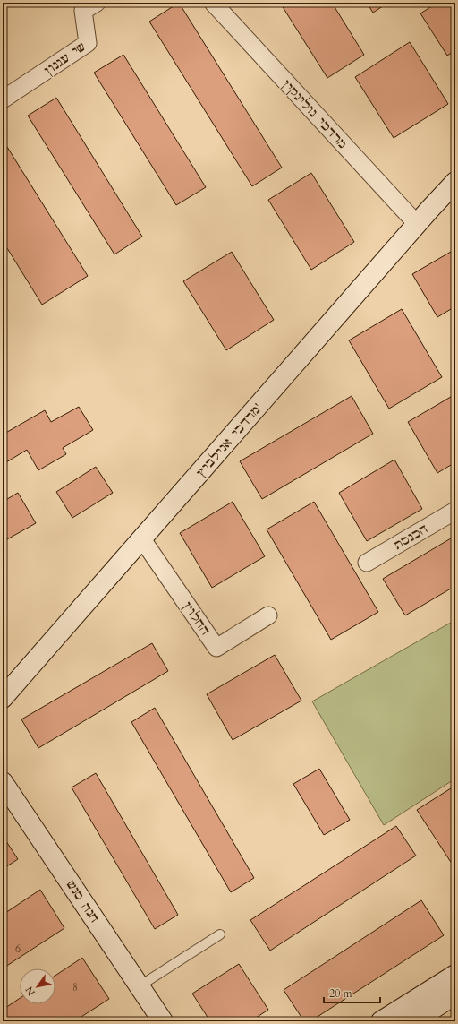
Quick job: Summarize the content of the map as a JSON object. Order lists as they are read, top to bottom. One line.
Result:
{"streets":{"street":["שי עגנון","מרדכי גולינקין","מרדכי אנילביץ'","הכנסת","החלוץ","חנה סנש"]},"crossings":[["מרדכי גולינקין","מרדכי אנילביץ'"],["מרדכי אנילביץ'","החלוץ"]],"house_numbers":["6","8"],"scale_bar":"20 m","north":"bottom left"}
